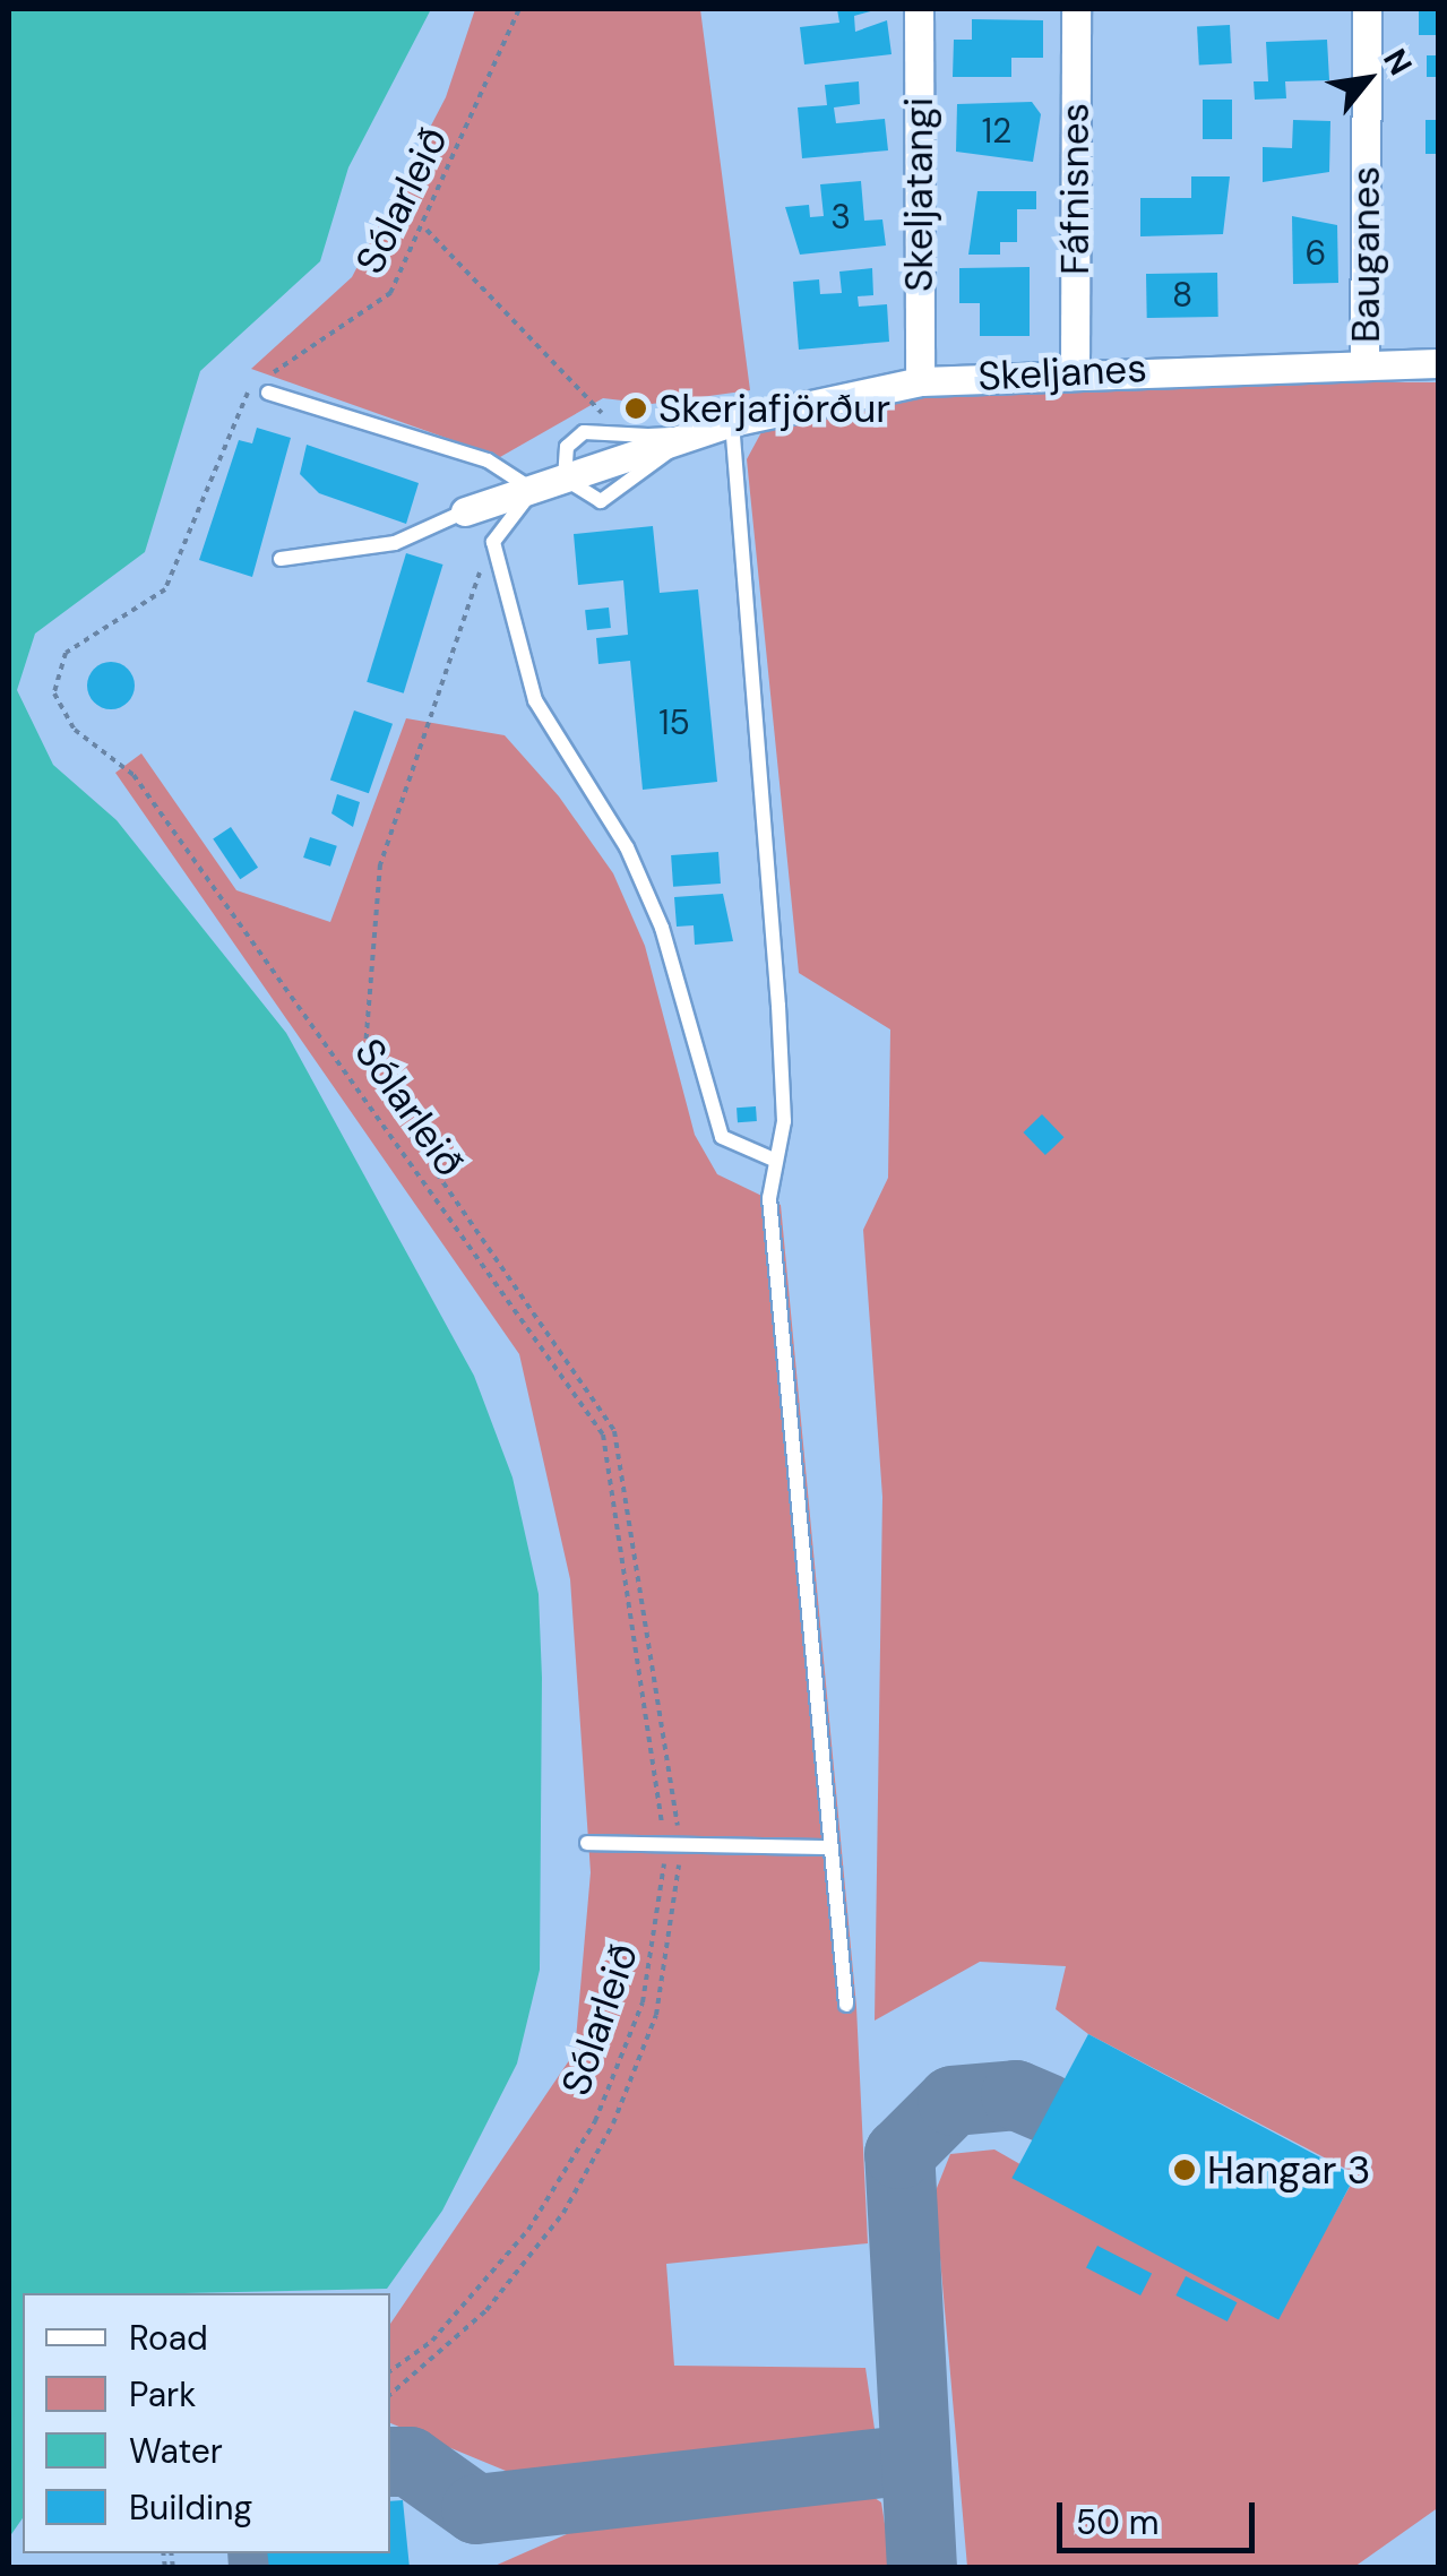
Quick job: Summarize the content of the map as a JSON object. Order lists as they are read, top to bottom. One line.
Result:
{"streets":{"street":["Fáfnisnes","Skeljatangi","Bauganes","Skeljanes"],"path":["Sólarleið"]},"crossings":[["Fáfnisnes","Skeljanes"],["Skeljatangi","Skeljanes"],["Bauganes","Skeljanes"]],"places":["Skerjafjörður","Hangar 3"],"house_numbers":["12","3","6","8","15"],"legend":["Road","Park","Water","Building"],"scale_bar":"50 m","north":"top right"}
